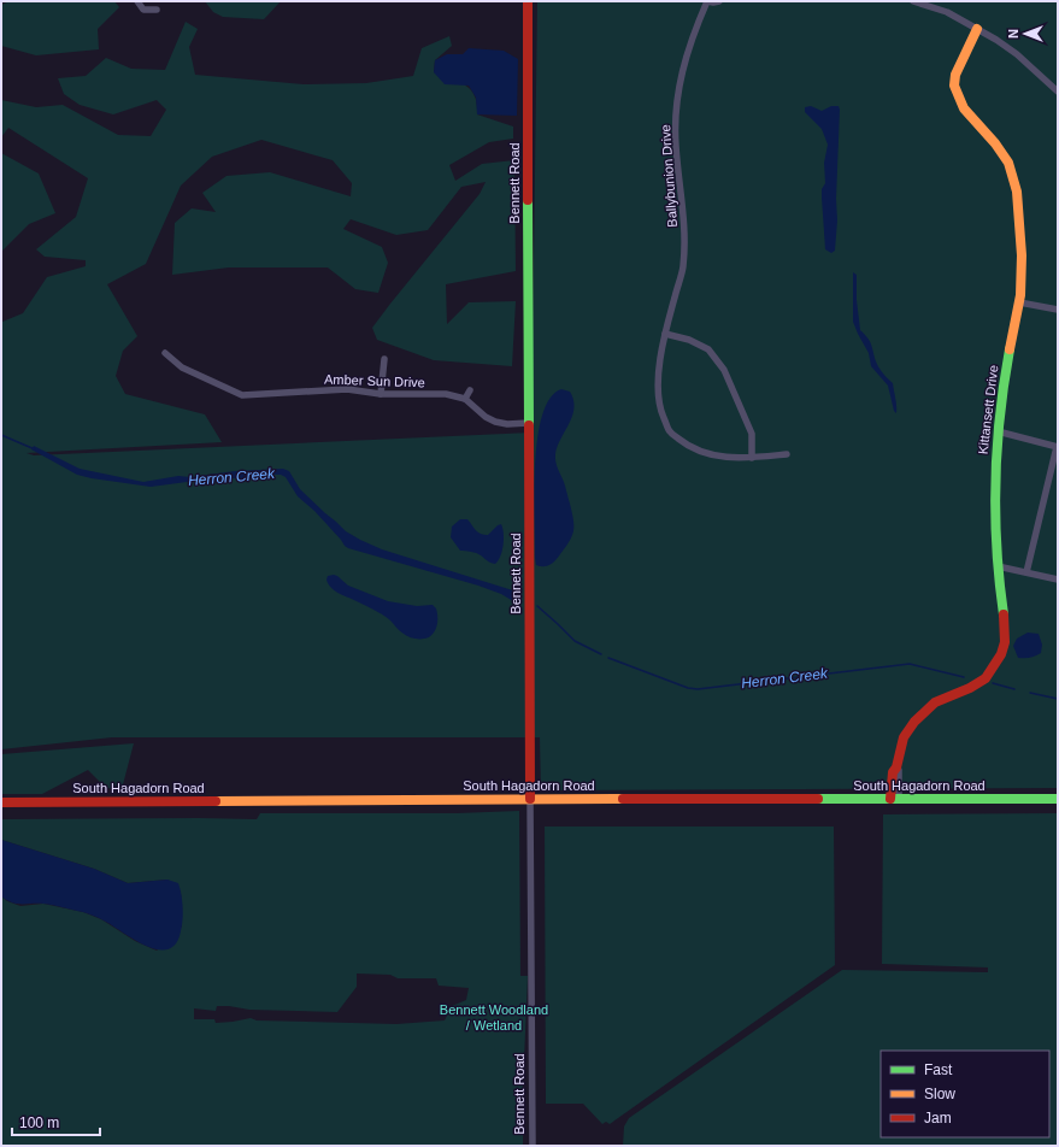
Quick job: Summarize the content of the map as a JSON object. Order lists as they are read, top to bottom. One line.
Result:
{"streets":{"street":["Ballybunion Drive","Bennett Road","Amber Sun Drive","Kittansett Drive","South Hagadorn Road"]},"crossings":[["Bennett Road","Amber Sun Drive"],["Bennett Road","South Hagadorn Road"],["Kittansett Drive","South Hagadorn Road"]],"water":["Herron Creek"],"parks":["Bennett Woodland / Wetland"],"legend":["Fast","Slow","Jam"],"scale_bar":"100 m","north":"left"}
